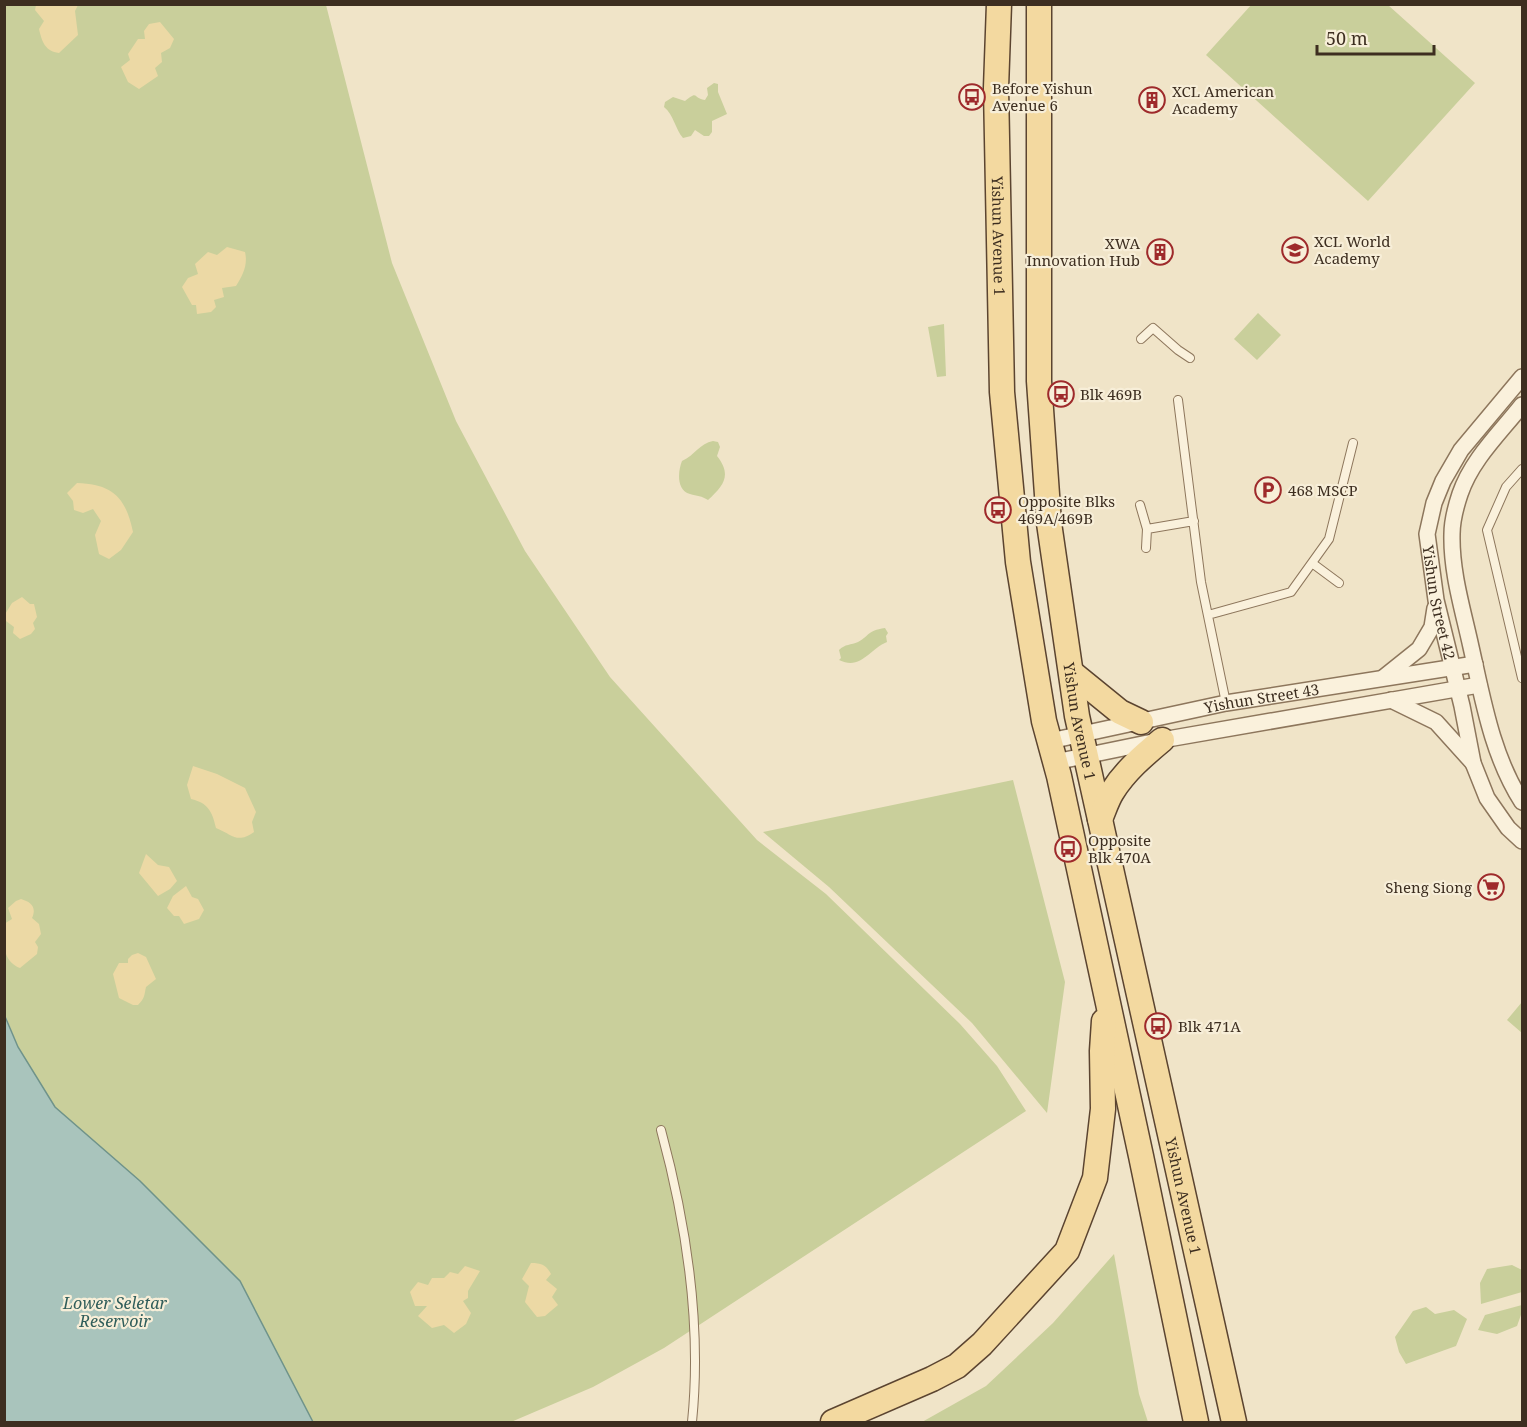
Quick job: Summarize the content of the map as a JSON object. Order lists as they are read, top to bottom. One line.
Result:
{"streets":{"main road":["Yishun Avenue 1"],"street":["Yishun Street 42","Yishun Street 43"]},"crossings":[["Yishun Avenue 1","Yishun Street 43"],["Yishun Street 42","Yishun Street 43"]],"water":["Lower Seletar Reservoir"],"places":{"bus stop":["Before Yishun Avenue 6","Blk 469B","Opposite Blks 469A/469B","Opposite Blk 470A","Blk 471A"],"building":["XCL American Academy","XWA Innovation Hub"],"school or university":["XCL World Academy"],"parking":["468 MSCP"],"supermarket":["Sheng Siong"]},"scale_bar":"50 m"}
